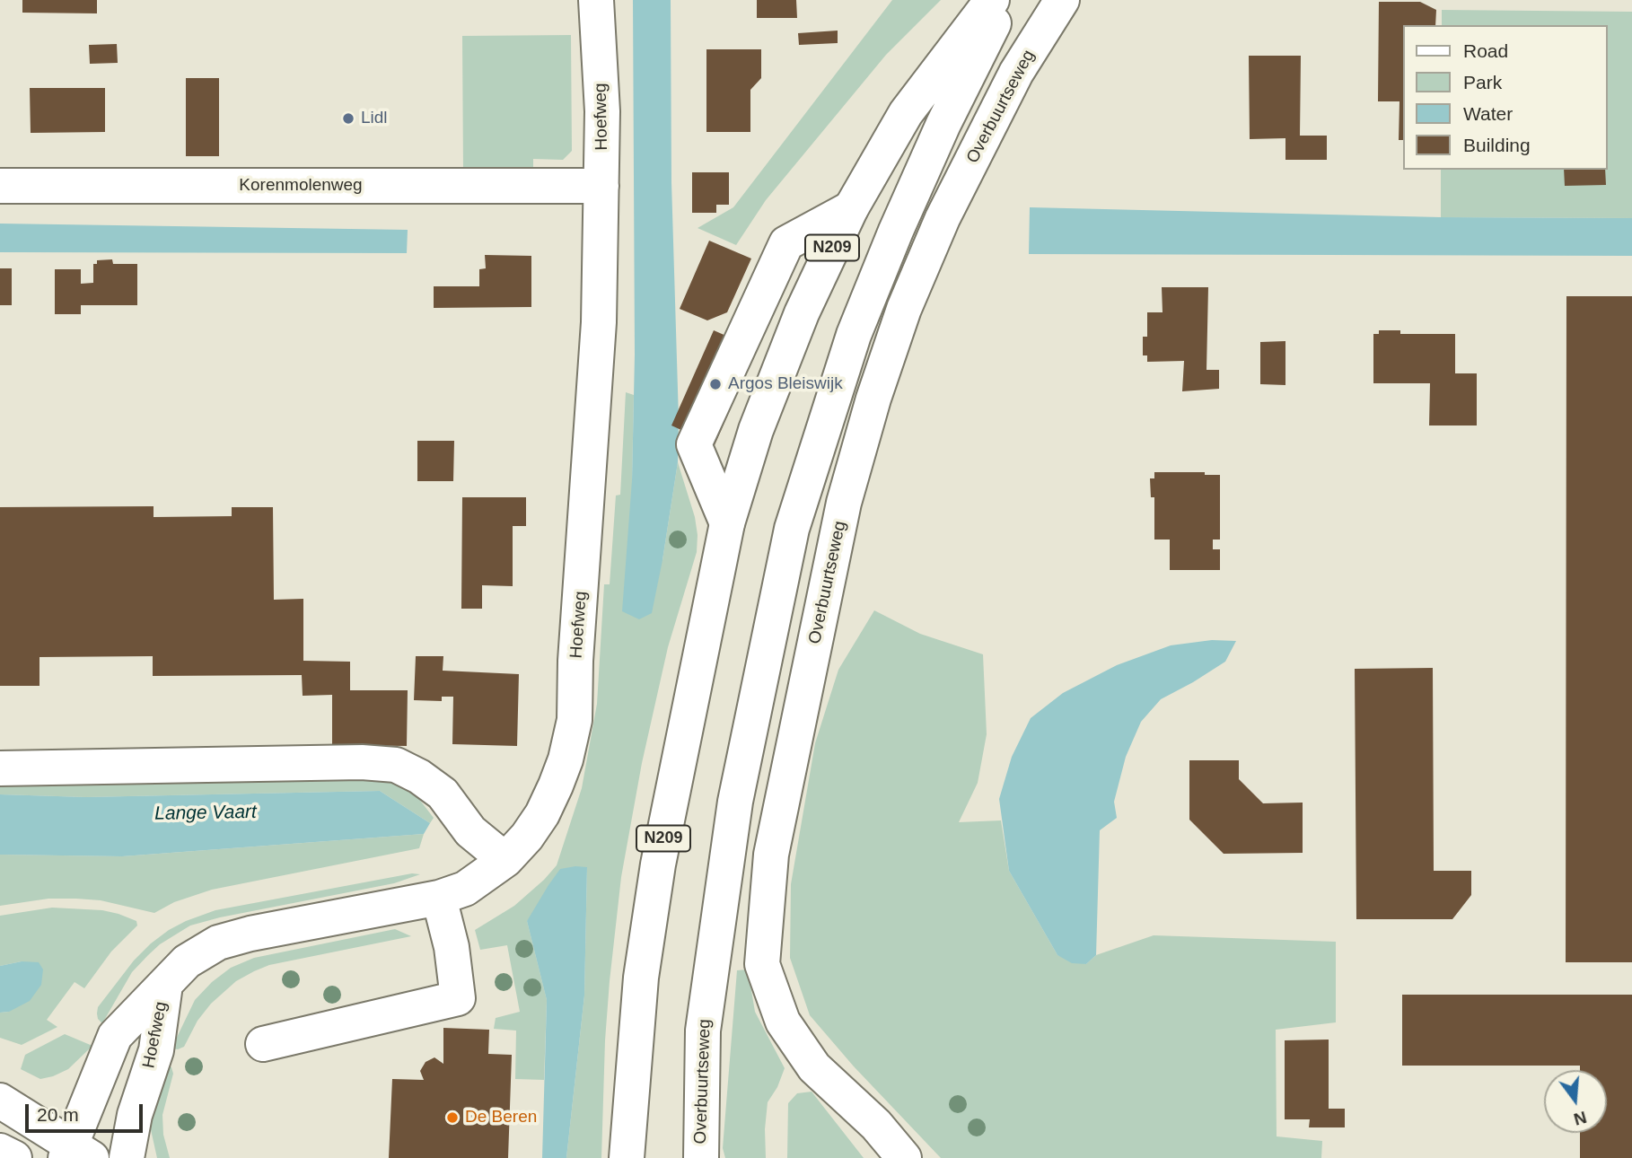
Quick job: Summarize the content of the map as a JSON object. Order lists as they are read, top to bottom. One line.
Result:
{"streets":{"street":["Overbuurtseweg","Hoefweg","Korenmolenweg","N209"]},"crossings":[["Hoefweg","Korenmolenweg"]],"water":["Lange Vaart"],"places":["Lidl","Argos Bleiswijk","De Beren"],"legend":["Road","Park","Water","Building"],"scale_bar":"20 m","north":"bottom"}
